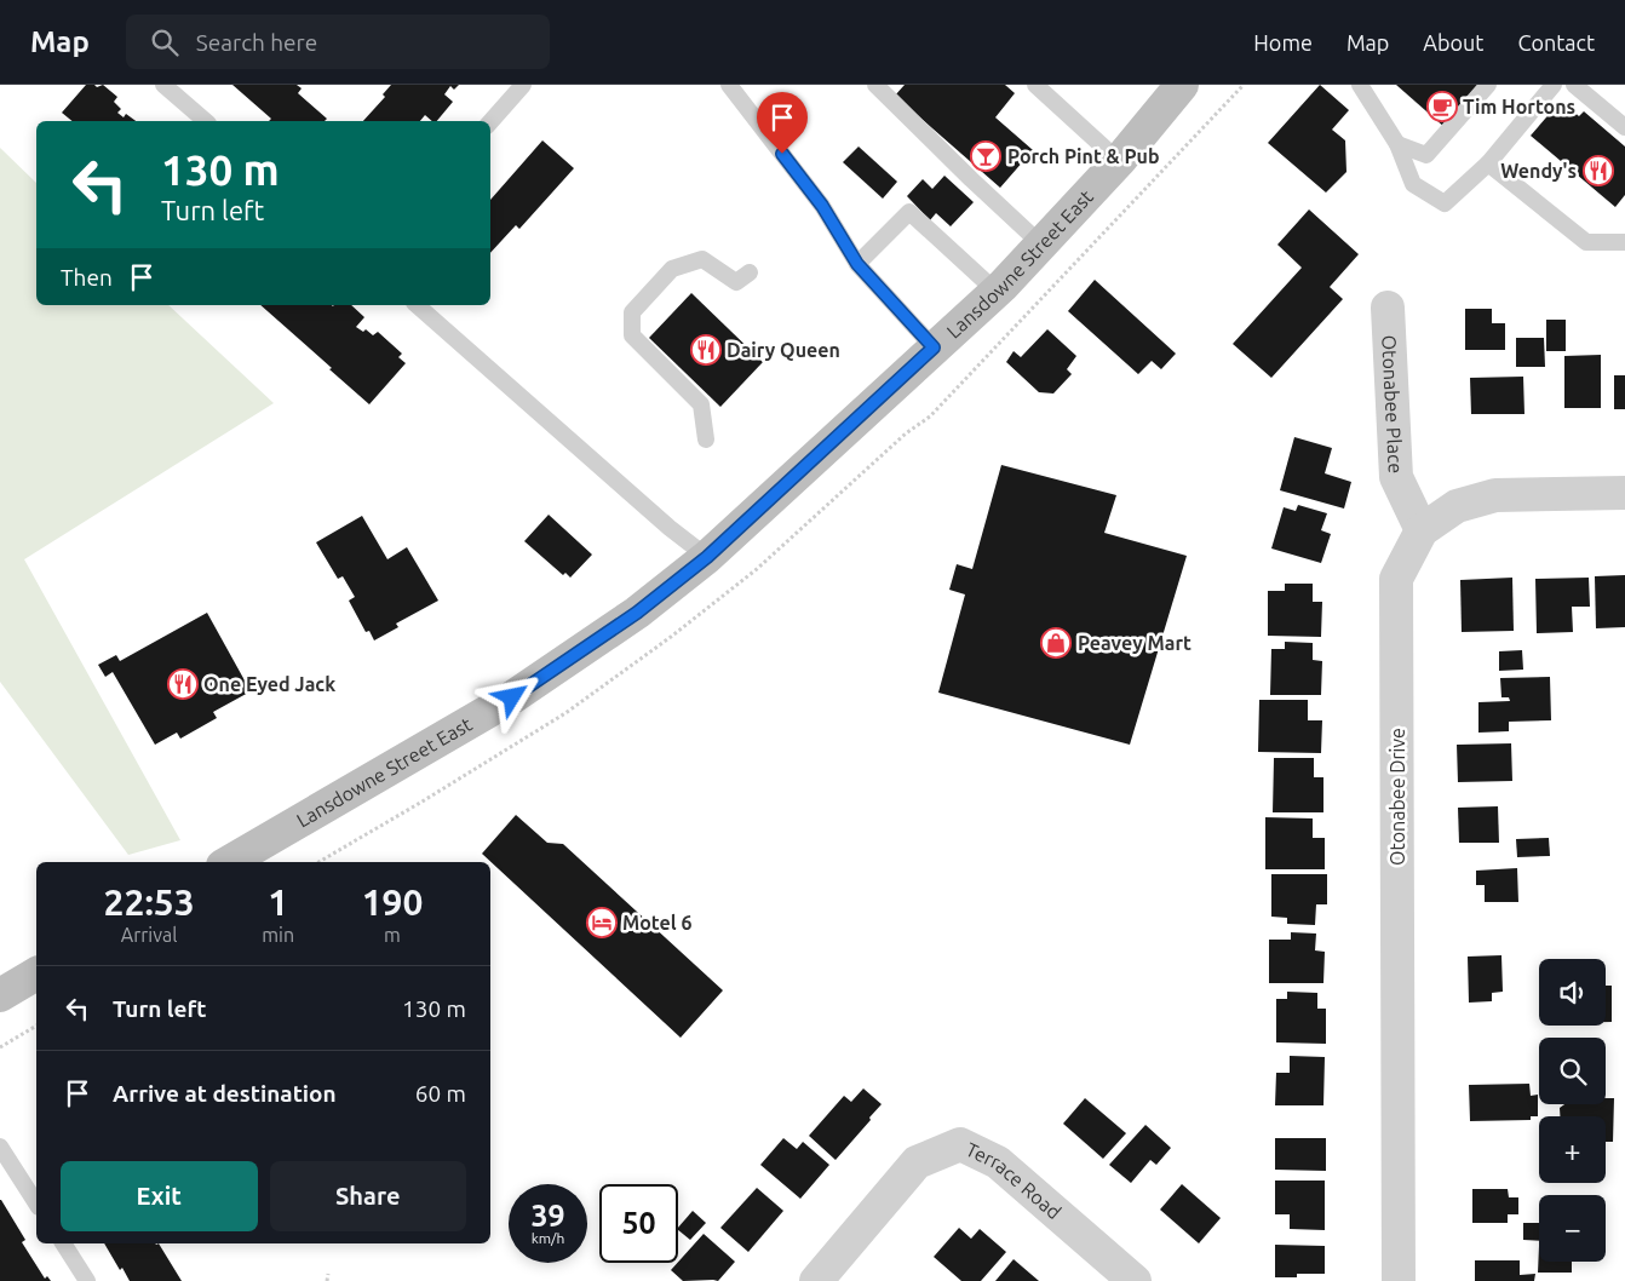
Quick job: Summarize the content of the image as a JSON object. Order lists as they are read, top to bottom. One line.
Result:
{"streets":{"main road":["Lansdowne Street East"],"street":["Otonabee Place","Otonabee Drive","Terrace Road"]},"crossings":[["Otonabee Place","Otonabee Drive"]],"places":{"cafe":["Tim Hortons"],"bar":["Porch Pint & Pub"],"restaurant":["Wendy's","Dairy Queen","One Eyed Jack"],"shop":["Peavey Mart"],"hotel":["Motel 6"]},"page":{"header":"Map","search":"Search here","nav":["Home","Map","About","Contact"],"turn":["130 m","Turn left"],"then":"Then","eta":["22:53","Arrival","1","min","190","m"],"map_buttons":["+","−"],"list":[{"name":"Turn left","value":"130 m"},{"name":"Arrive at destination","value":"60 m"}],"buttons":["Exit","Share"],"speed":"39 km/h","limit":"50"}}
